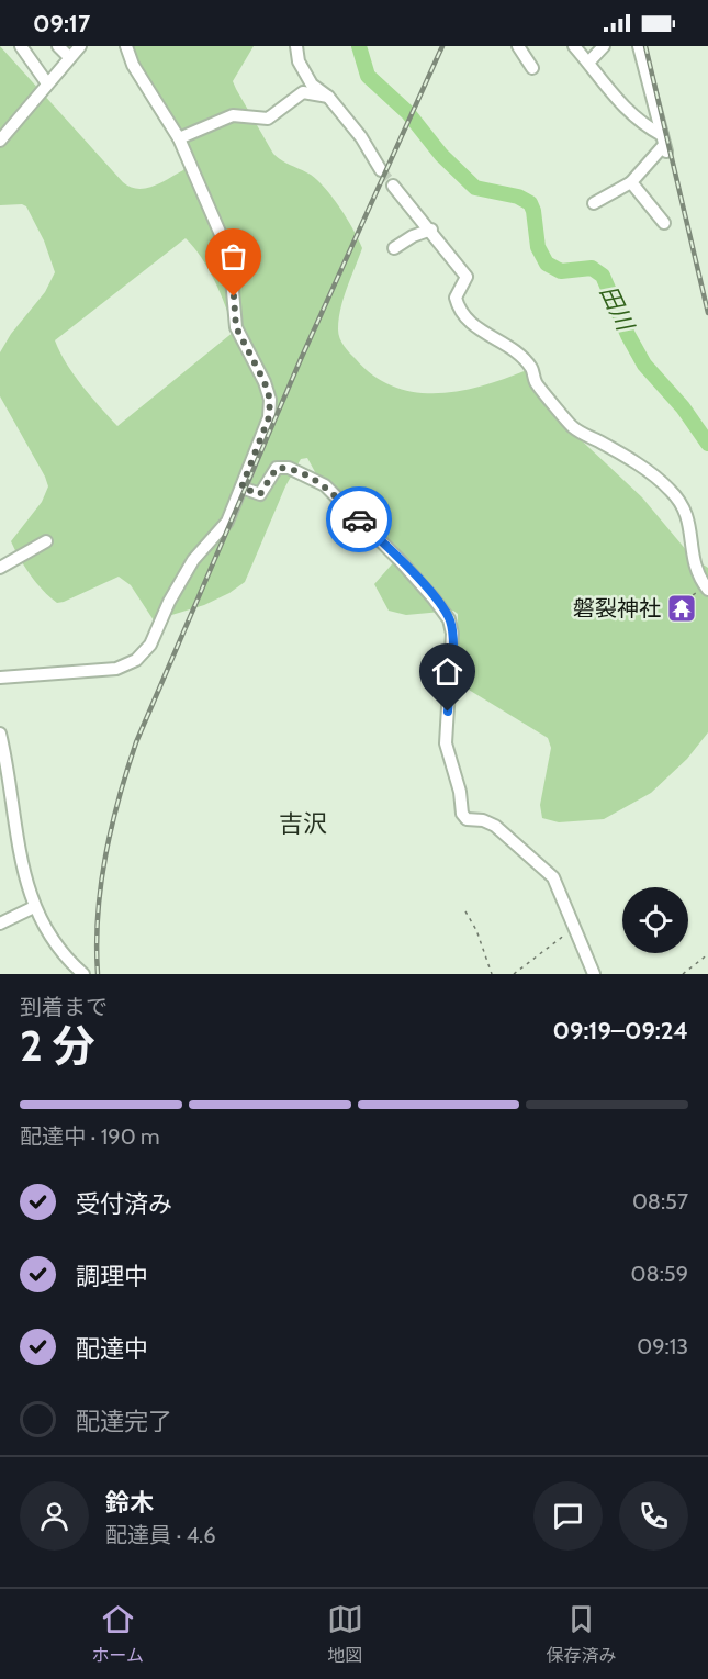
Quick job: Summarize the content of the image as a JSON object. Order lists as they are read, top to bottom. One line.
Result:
{"districts":["吉沢"],"water":["田川"],"places":{"temple":["磐裂神社"]},"page":{"status":"09:17","heading":["2 分","到着まで","09:19–09:24"],"panel":["鈴木","配達員 · 4.6"],"bar":"配達中 · 190 m","list":[["受付済み","08:57"],["調理中","08:59"],["配達中","09:13"],"配達完了"],"tabs":["ホーム","地図","保存済み"]}}
